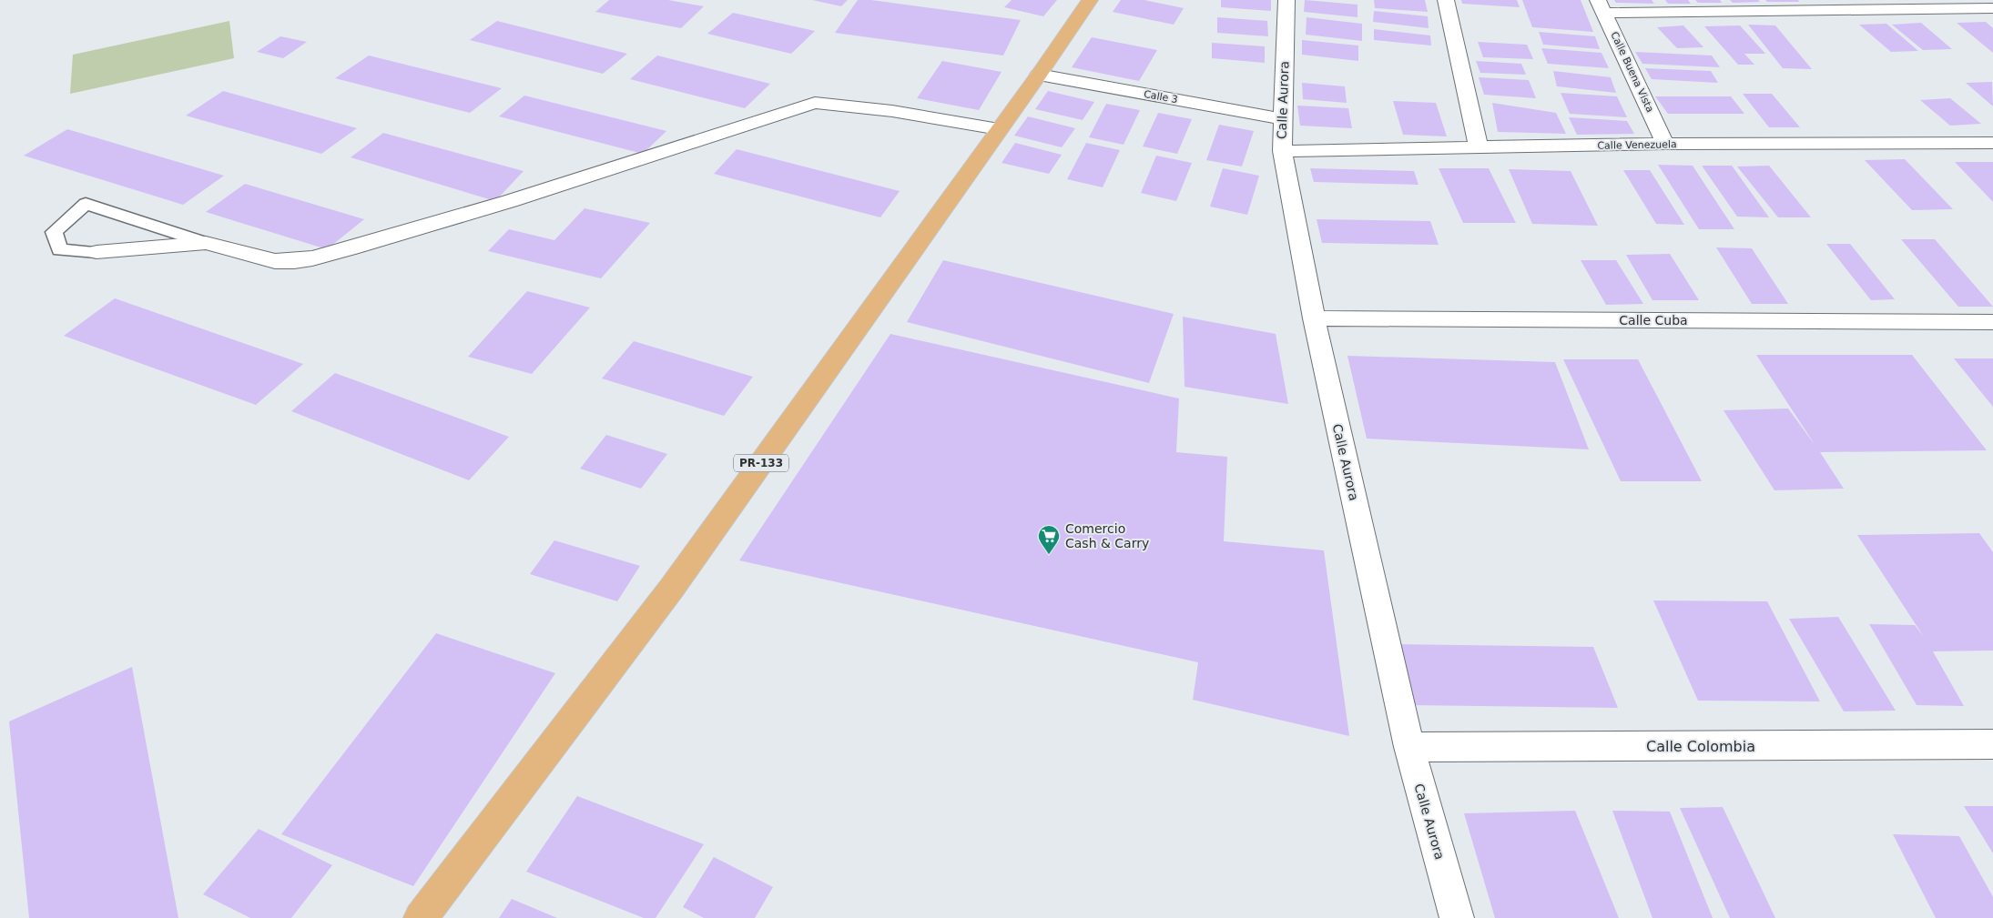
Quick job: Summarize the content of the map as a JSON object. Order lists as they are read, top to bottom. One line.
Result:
{"streets":{"main road":["PR-133"],"street":["Calle Buena Vista","Calle 3","Calle Aurora","Calle Venezuela","Calle Cuba","Calle Colombia"]},"crossings":[["Calle Buena Vista","Calle Venezuela"],["Calle 3","Calle Aurora"],["Calle 3","PR-133"],["Calle Aurora","Calle Venezuela"],["Calle Aurora","Calle Cuba"],["Calle Aurora","Calle Colombia"]],"places":{"supermarket":["Comercio Cash & Carry"]}}
